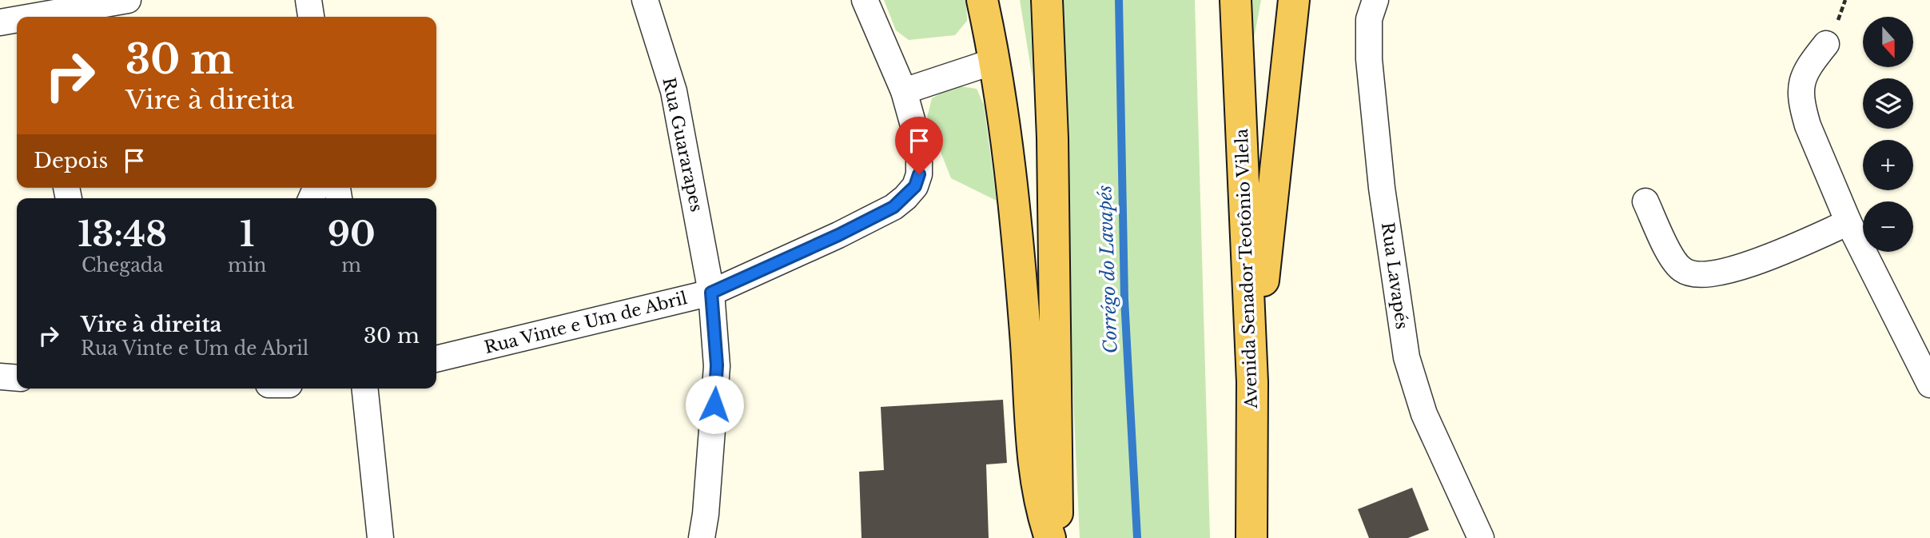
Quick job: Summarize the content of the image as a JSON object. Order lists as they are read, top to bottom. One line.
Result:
{"streets":{"highway":["Avenida Senador Teotônio Vilela"],"street":["Rua Guararapes","Rua Lavapés","Rua Vinte e Um de Abril"]},"crossings":[["Rua Guararapes","Rua Vinte e Um de Abril"]],"water":["Corrégo do Lavapés"],"north":"bottom","page":{"map_buttons":["+","−"],"turn":["30 m","Vire à direita"],"then":"Depois","eta":["13:48","Chegada","1","min","90","m"],"list":[{"name":"Vire à direita","note":"Rua Vinte e Um de Abril","value":"30 m"}]}}
